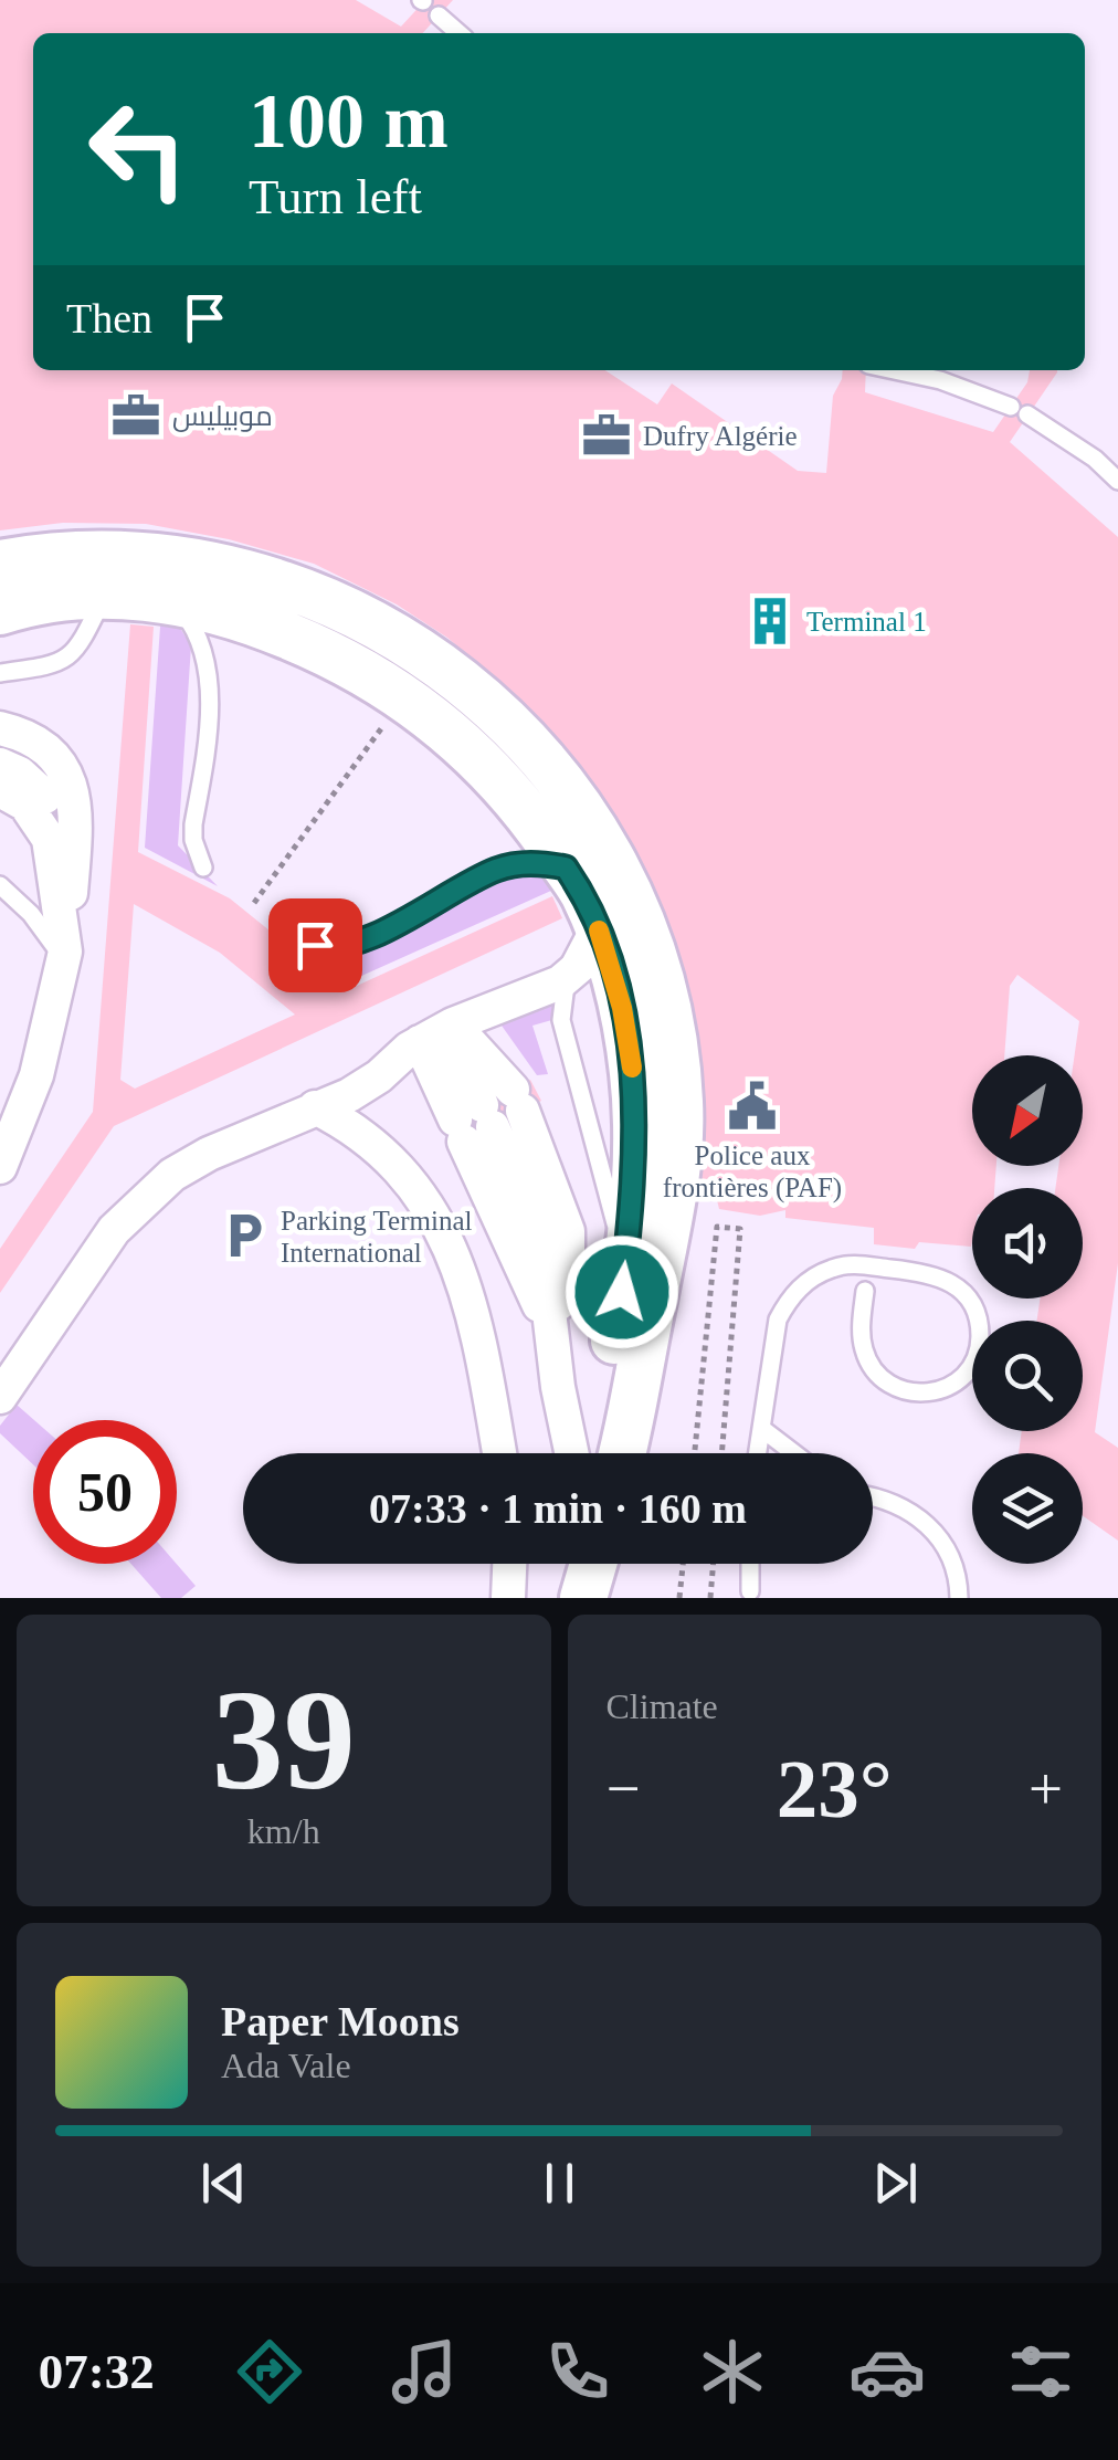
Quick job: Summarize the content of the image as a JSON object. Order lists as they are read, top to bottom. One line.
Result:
{"places":{"office":["موبيليس","Dufry Algérie"],"building":["Terminal 1"],"public building":["Police aux frontières (PAF)"],"parking":["Parking Terminal International"]},"north":"bottom left","page":{"turn":["100 m","Turn left"],"then":"Then","limit":"50","trip":"07:33 · 1 min · 160 m","tile":[["39","km/h"],"Climate"],"heat":["−","23°","+"],"song":["Paper Moons","Ada Vale"],"tabs":"07:32"}}
